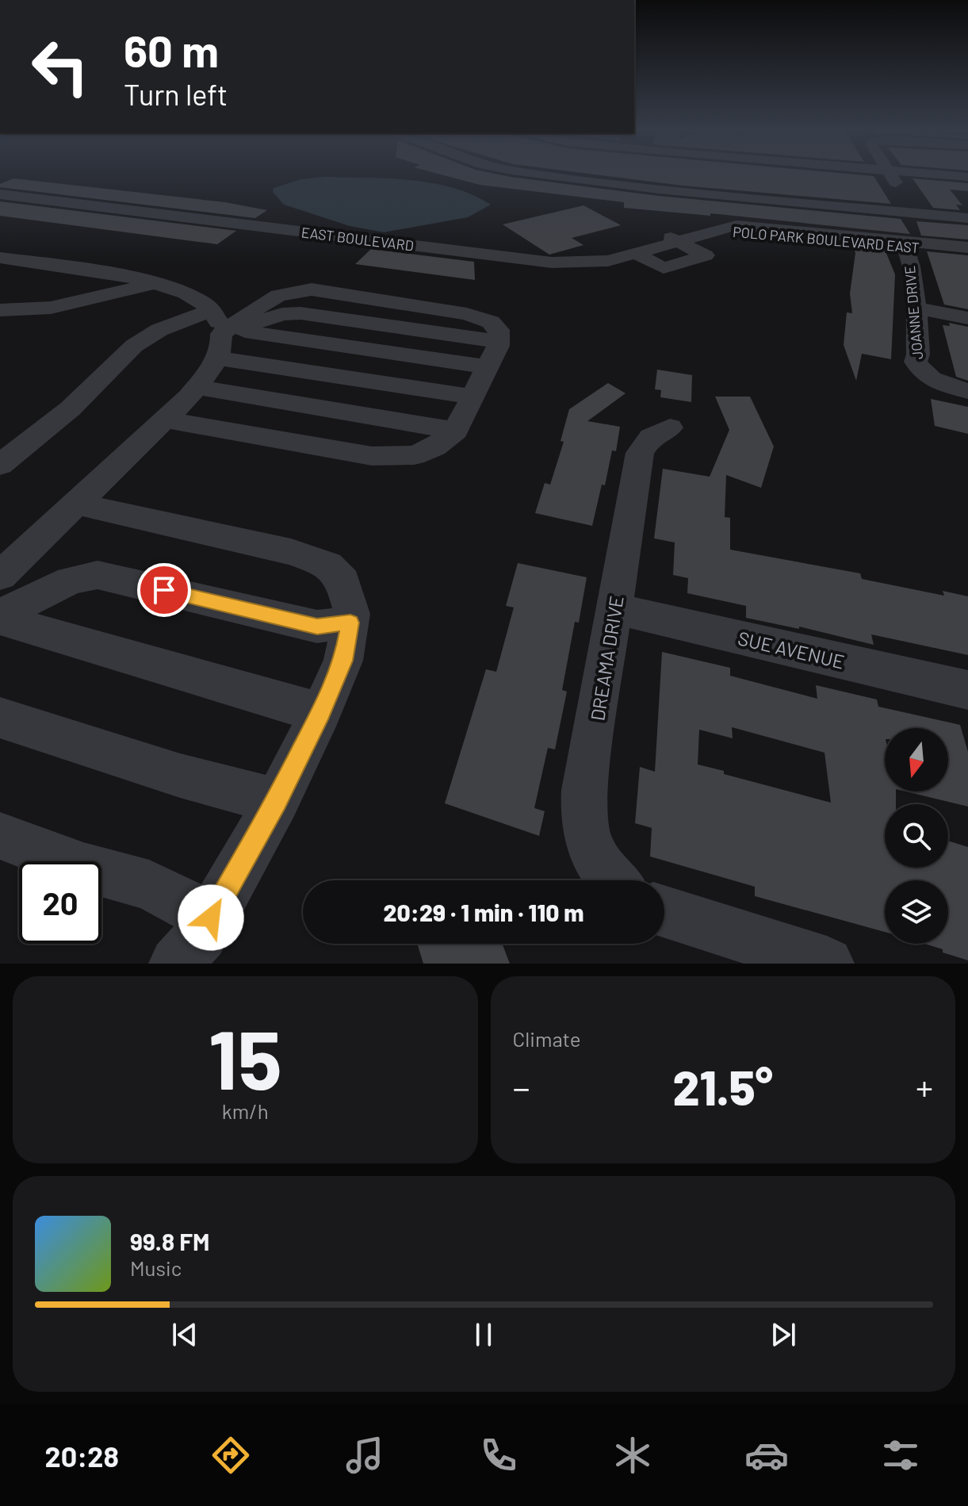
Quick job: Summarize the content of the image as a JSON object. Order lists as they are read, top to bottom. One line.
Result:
{"streets":{"street":["EAST BOULEVARD","POLO PARK BOULEVARD EAST","JOANNE DRIVE","SUE AVENUE","DREAMA DRIVE"]},"crossings":[["EAST BOULEVARD","POLO PARK BOULEVARD EAST"],["POLO PARK BOULEVARD EAST","JOANNE DRIVE"],["SUE AVENUE","DREAMA DRIVE"]],"north":"bottom","page":{"turn":["60 m","Turn left"],"limit":"20","trip":"20:29 · 1 min · 110 m","tile":[["15","km/h"],"Climate"],"heat":["−","21.5°","+"],"song":["99.8 FM","Music"],"tabs":"20:28"}}
